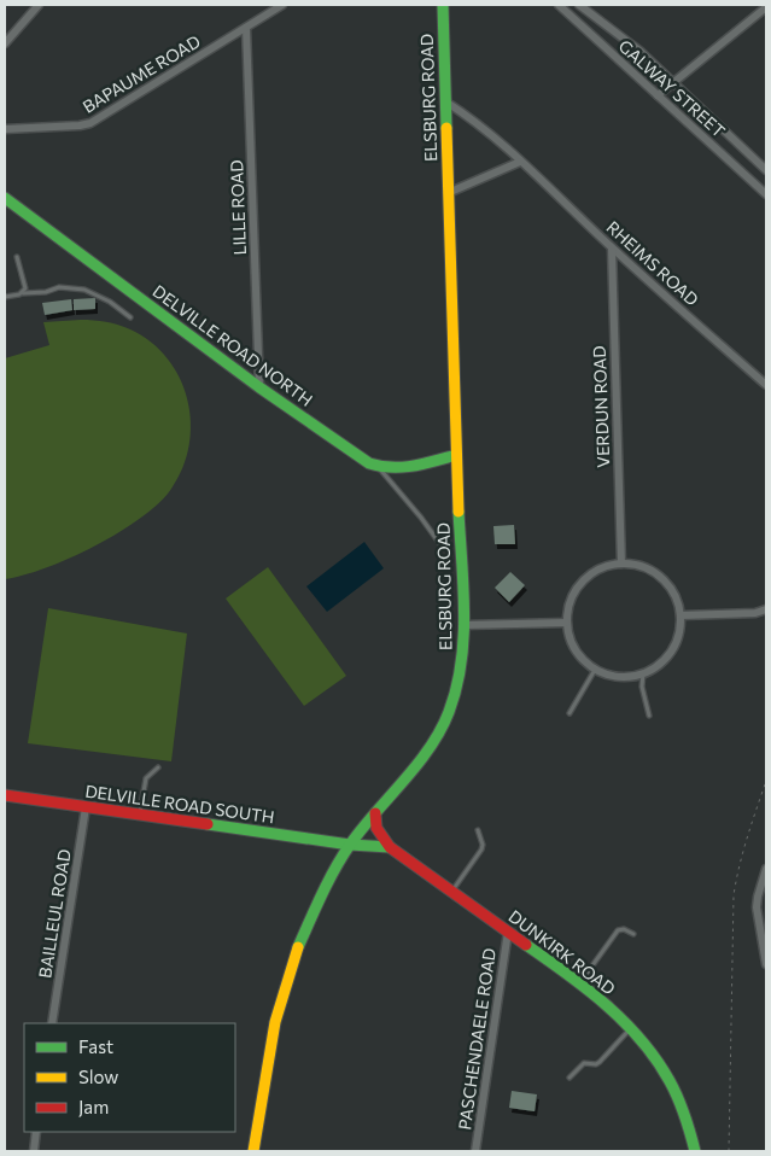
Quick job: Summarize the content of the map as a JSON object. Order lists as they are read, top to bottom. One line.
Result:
{"streets":{"main road":["ELSBURG ROAD","DELVILLE ROAD NORTH","DELVILLE ROAD SOUTH","DUNKIRK ROAD"],"street":["BAPAUME ROAD","GALWAY STREET","LILLE ROAD","RHEIMS ROAD","VERDUN ROAD","BAILLEUL ROAD","PASCHENDAELE ROAD"]},"crossings":[["BAPAUME ROAD","LILLE ROAD"],["ELSBURG ROAD","RHEIMS ROAD"],["ELSBURG ROAD","DELVILLE ROAD NORTH"],["ELSBURG ROAD","DELVILLE ROAD SOUTH"],["LILLE ROAD","DELVILLE ROAD NORTH"],["RHEIMS ROAD","VERDUN ROAD"],["DELVILLE ROAD SOUTH","BAILLEUL ROAD"],["DUNKIRK ROAD","PASCHENDAELE ROAD"]],"legend":["Fast","Slow","Jam"]}
